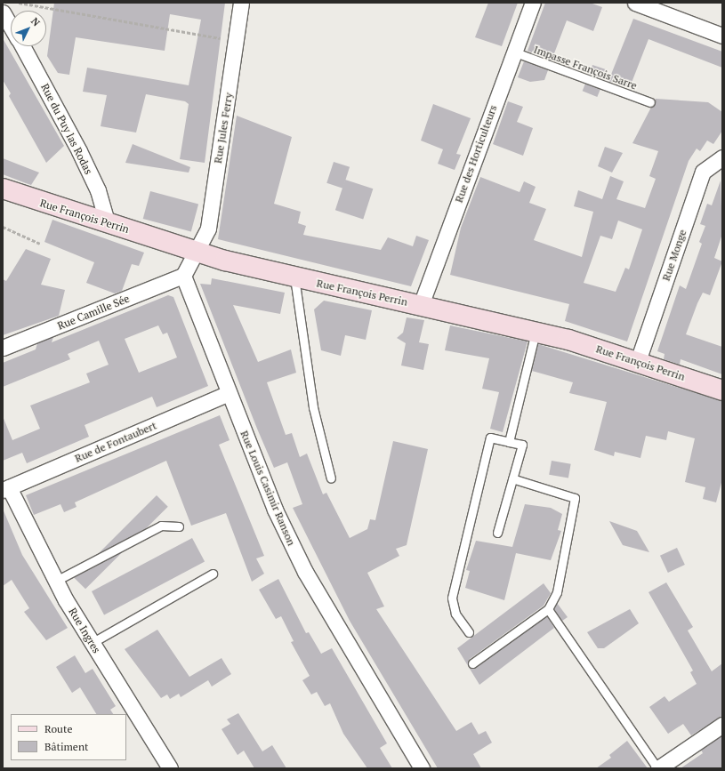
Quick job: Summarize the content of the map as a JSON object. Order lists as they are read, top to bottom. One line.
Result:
{"streets":{"main road":["Rue François Perrin"],"street":["Rue Jules Ferry","Rue du Puy las Rodas","Rue des Horticulteurs","Rue Monge","Rue Camille Sée","Rue de Fontaubert","Rue Louis Casimir Ranson","Rue Ingres"],"lane":["Impasse François Sarre"]},"crossings":[["Impasse François Sarre","Rue des Horticulteurs"],["Rue Jules Ferry","Rue François Perrin"],["Rue du Puy las Rodas","Rue François Perrin"],["Rue des Horticulteurs","Rue François Perrin"],["Rue François Perrin","Rue Monge"],["Rue Camille Sée","Rue Louis Casimir Ranson"],["Rue de Fontaubert","Rue Louis Casimir Ranson"],["Rue de Fontaubert","Rue Ingres"]],"legend":["Route","Bâtiment"],"north":"top right"}
